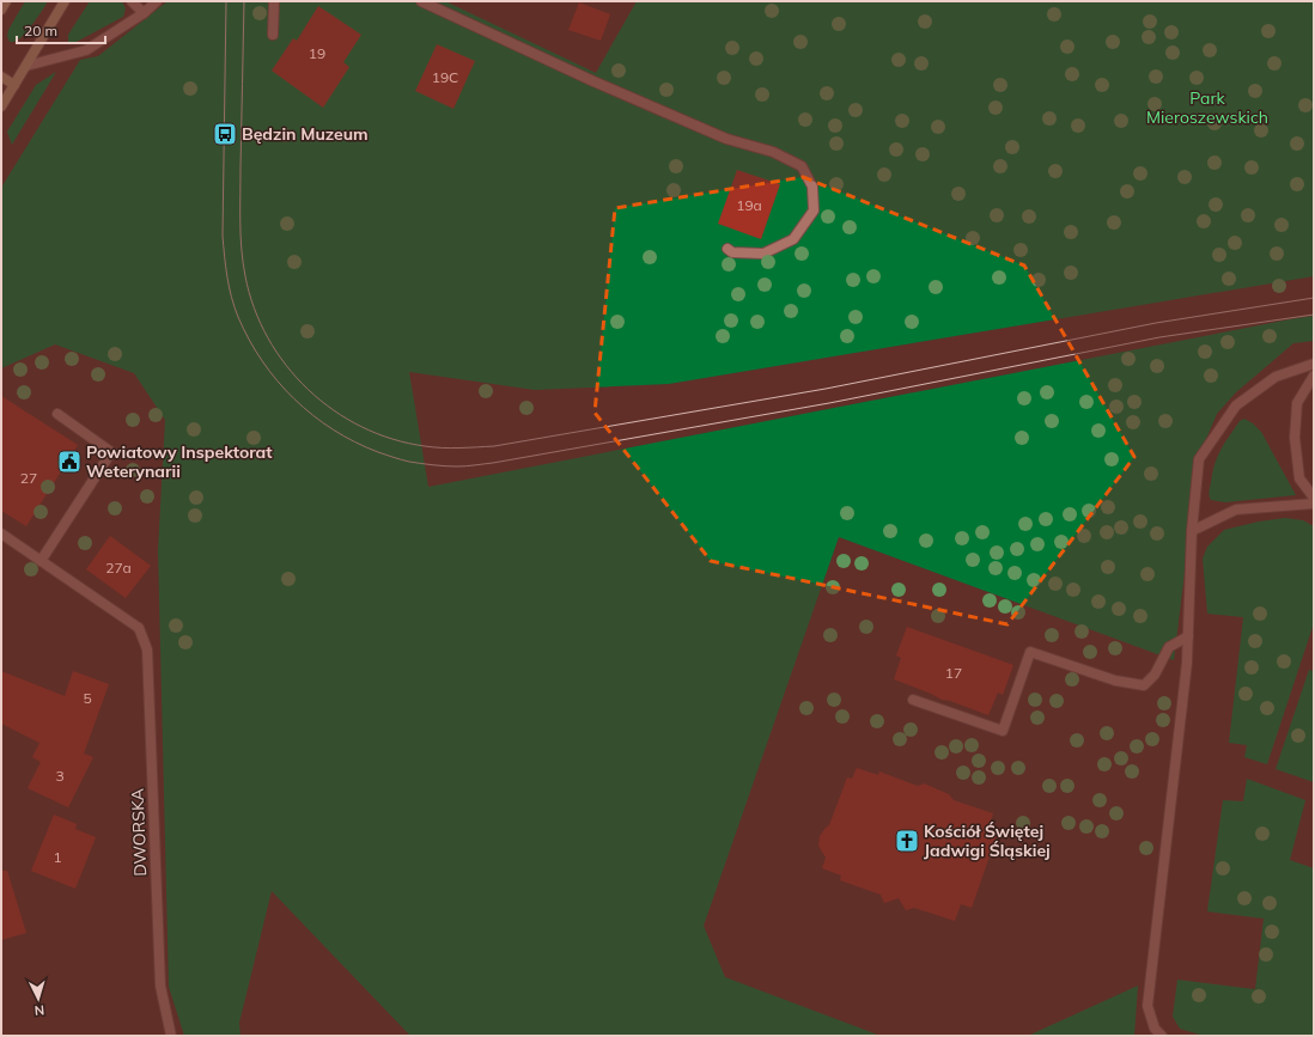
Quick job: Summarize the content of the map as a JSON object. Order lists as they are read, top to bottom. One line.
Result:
{"streets":{"street":["DWORSKA"]},"parks":["Park Mieroszewskich"],"places":{"bus stop":["Będzin Muzeum"],"public building":["Powiatowy Inspektorat Weterynarii"],"church":["Kościół Świętej Jadwigi Śląskiej"]},"house_numbers":["19","19C","19a","27","27a","17","5","3","1"],"scale_bar":"20 m","north":"bottom"}
